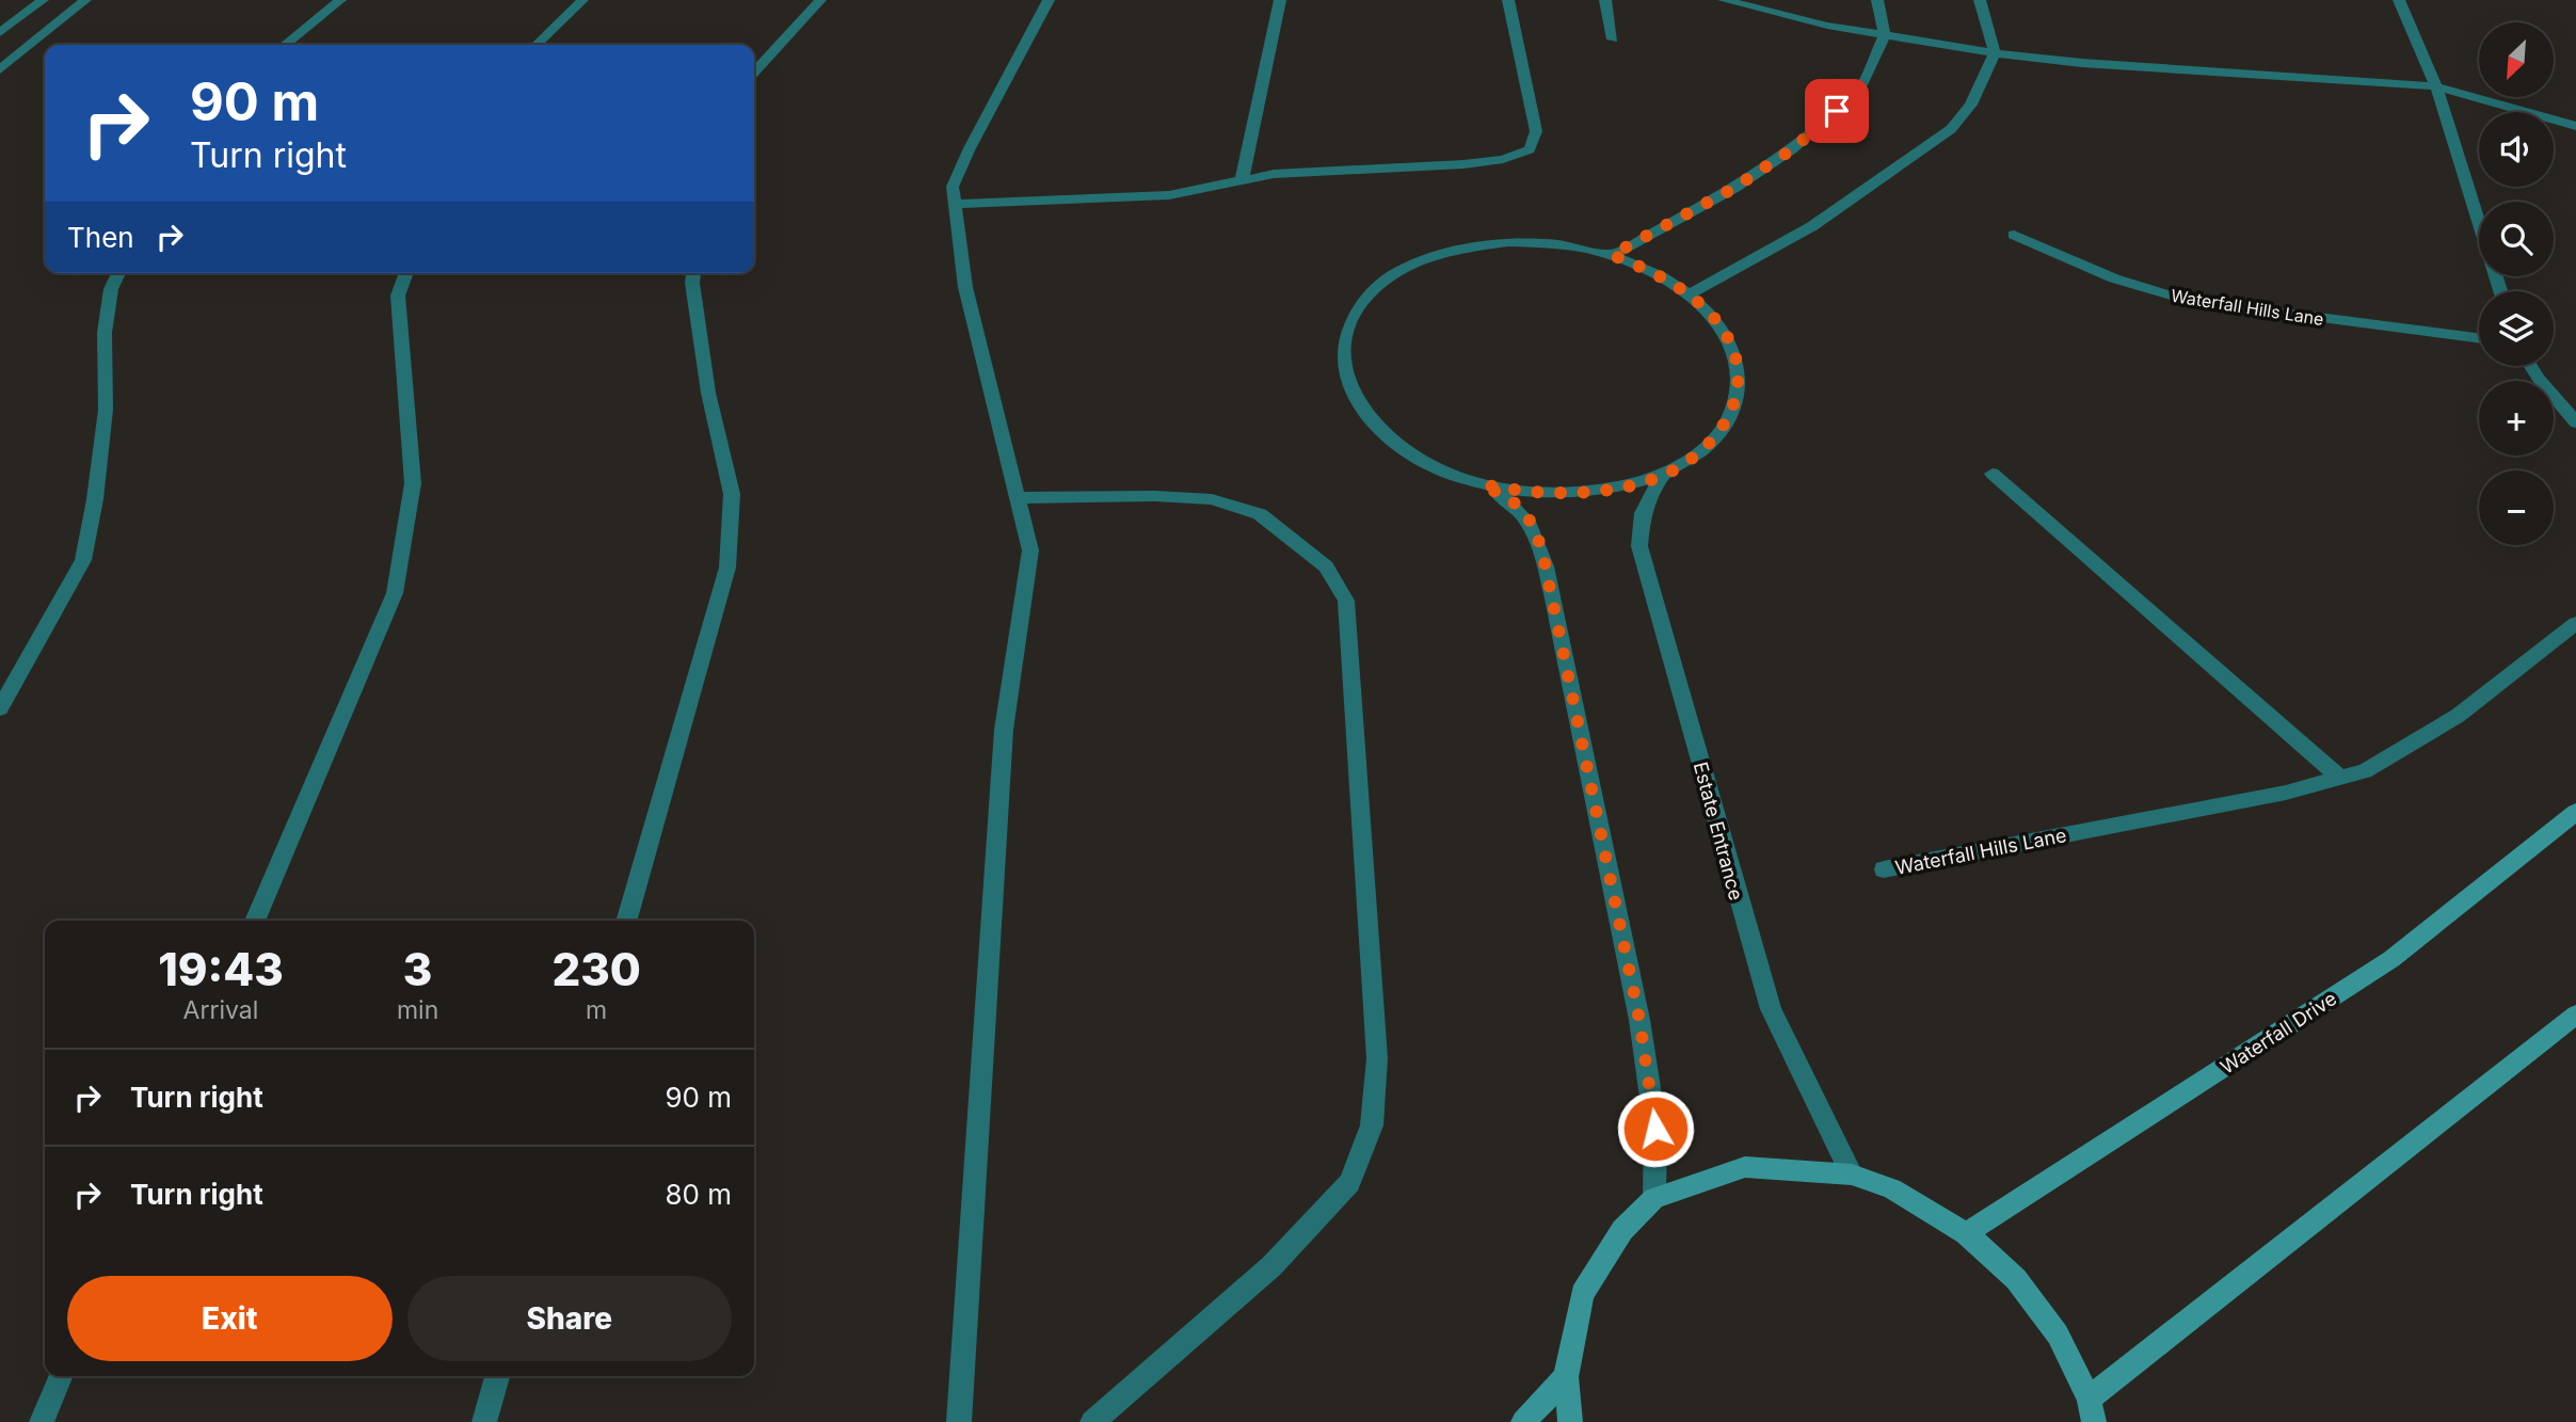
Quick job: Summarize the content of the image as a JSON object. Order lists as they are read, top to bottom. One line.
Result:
{"streets":{"main road":["Waterfall Drive"],"street":["Waterfall Hills Lane","Estate Entrance"]},"north":"bottom left","page":{"map_buttons":["+","−"],"turn":["90 m","Turn right"],"then":"Then","eta":["19:43","Arrival","3","min","230","m"],"list":[{"name":"Turn right","value":"90 m"},{"name":"Turn right","value":"80 m"}],"buttons":["Exit","Share"]}}
